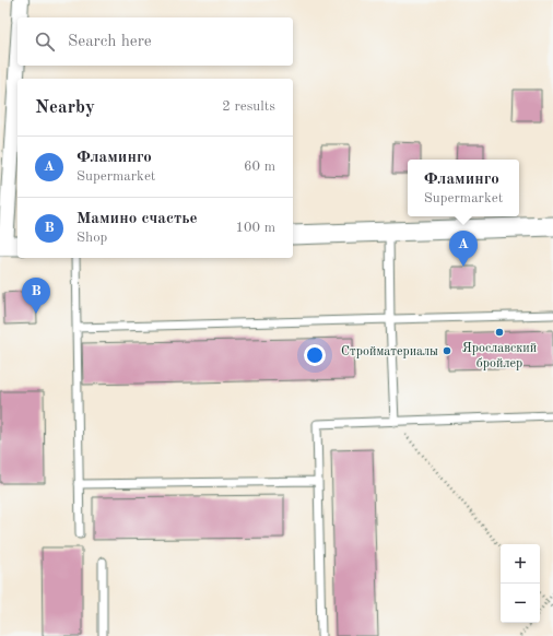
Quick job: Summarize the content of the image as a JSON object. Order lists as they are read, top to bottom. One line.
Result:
{"places":["Ярославский бройлер","Стройматериалы"],"page":{"search":"Search here","heading":["Nearby","2 results"],"list":[{"mark":"A","name":"Фламинго","note":"Supermarket","value":"60 m"},{"mark":"B","name":"Мамино счастье","note":"Shop","value":"100 m"}],"popup":["Фламинго","Supermarket"],"pins":["A","B"],"map_buttons":["+","−"]}}
